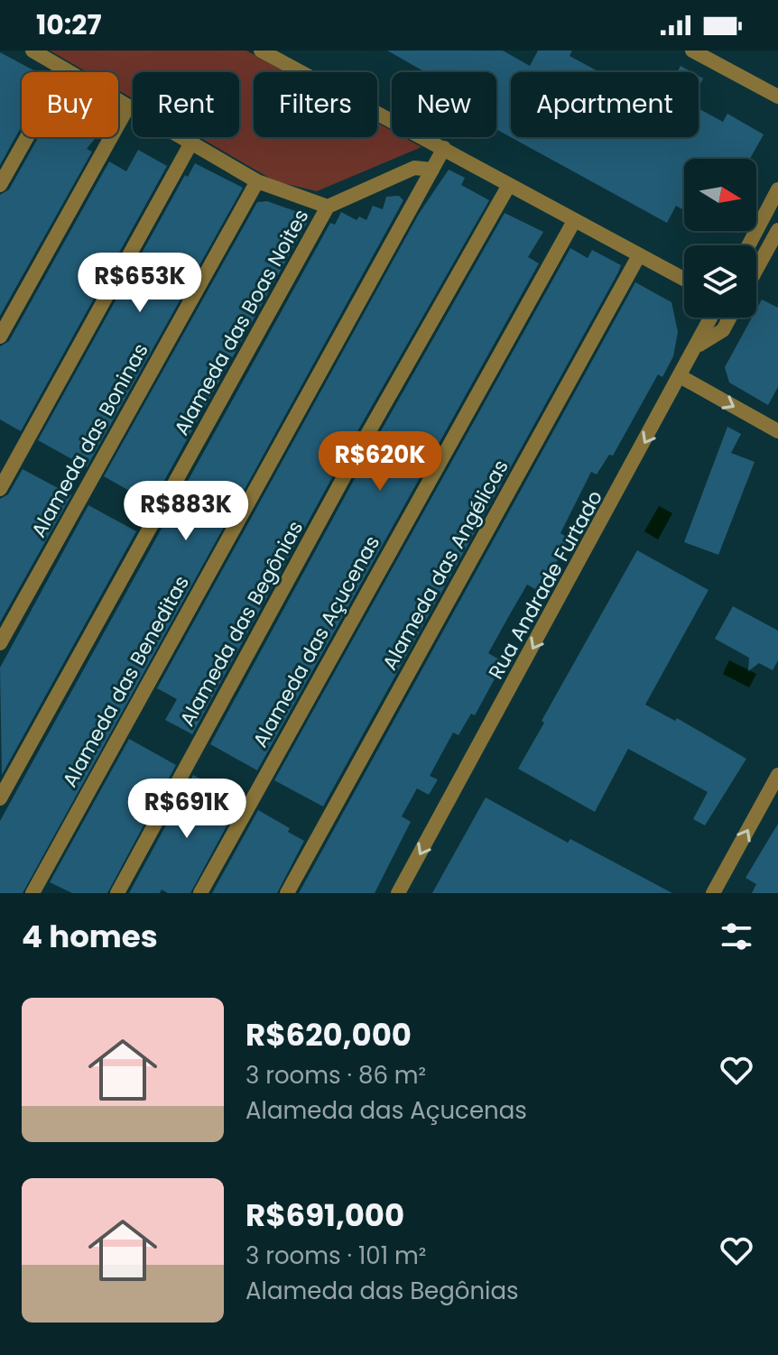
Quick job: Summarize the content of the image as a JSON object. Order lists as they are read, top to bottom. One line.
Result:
{"streets":{"street":["Alameda das Boas Noites","Alameda das Boninas","Alameda das Angélicas","Rua Andrade Furtado","Alameda das Begônias","Alameda das Açucenas","Alameda das Beneditas"]},"one_way":["Rua Andrade Furtado"],"north":"right","page":{"status":"10:27","chip":["Buy","Rent","Filters","New","Apartment"],"price":["R$653K","R$620K","R$883K","R$691K"],"heading":"4 homes","list":[{"name":"R$620,000","note":"3 rooms · 86 m² · Alameda das Açucenas"},{"name":"R$691,000","note":"3 rooms · 101 m² · Alameda das Begônias"}]}}
